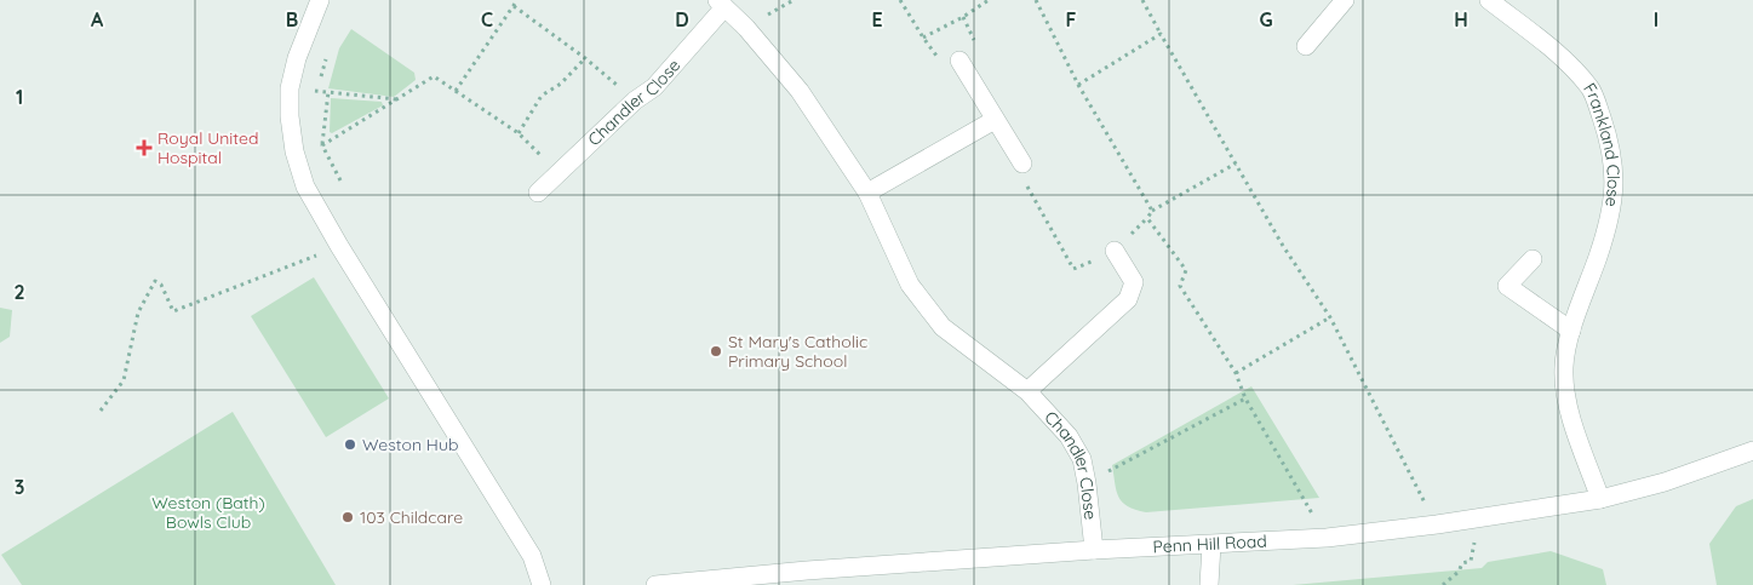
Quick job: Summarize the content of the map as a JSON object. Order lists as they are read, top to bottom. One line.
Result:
{"streets":{"street":["Chandler Close","Frankland Close","Penn Hill Road"]},"crossings":[["Chandler Close","Penn Hill Road"],["Frankland Close","Penn Hill Road"]],"parks":["Weston (Bath) Bowls Club"],"places":{"health":["Royal United Hospital"],"other":["St Mary's Catholic Primary School","Weston Hub","103 Childcare"]},"grid":{"columns":["A","B","C","D","E","F","G","H","I"],"rows":["1","2","3"]}}
